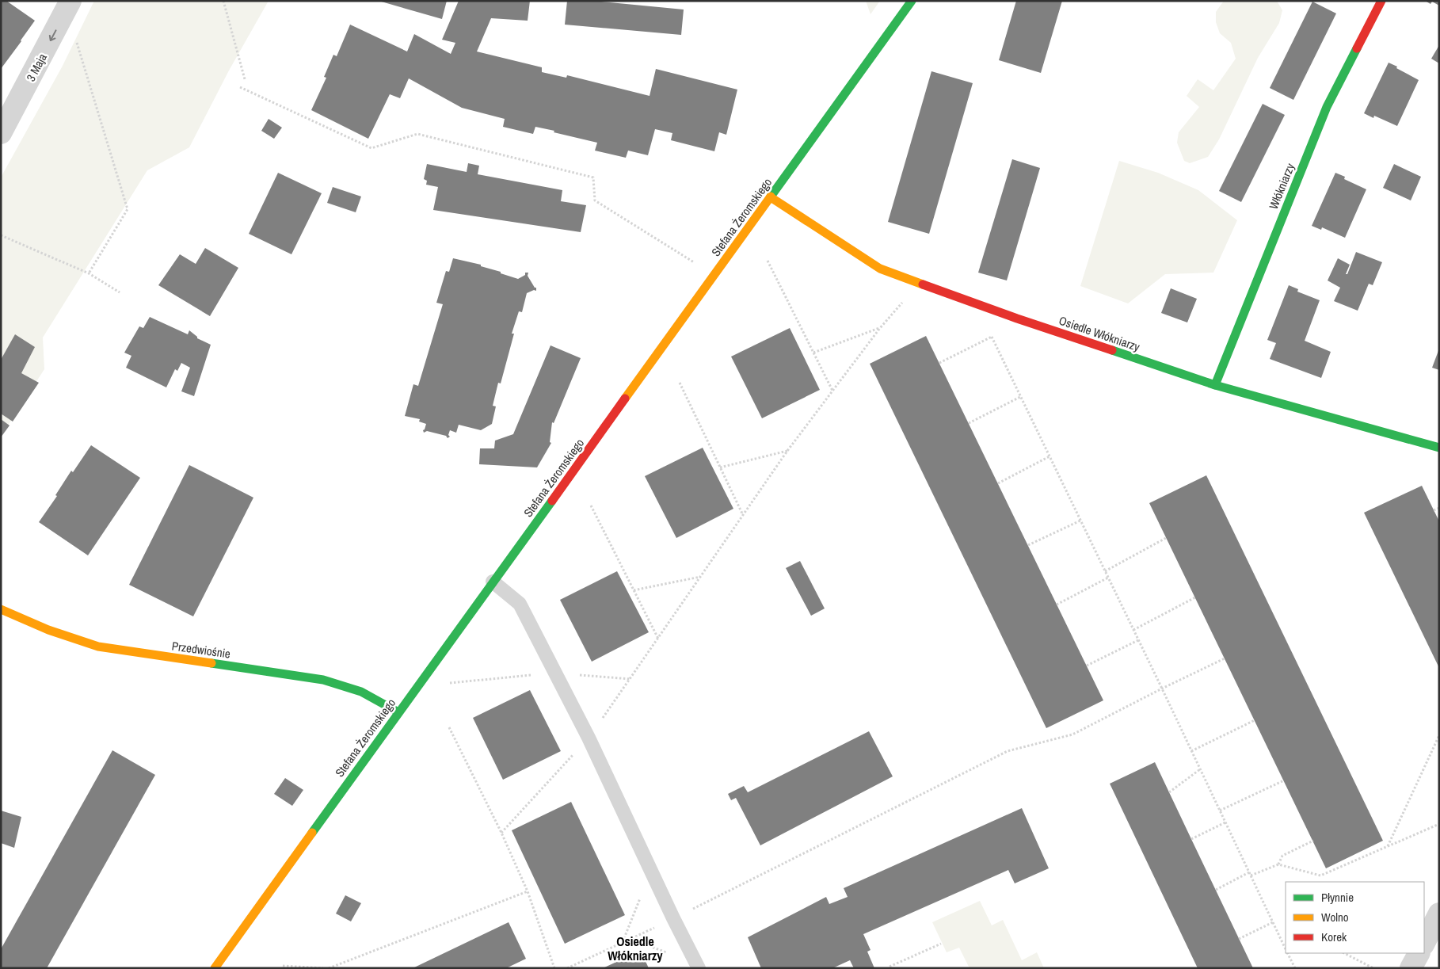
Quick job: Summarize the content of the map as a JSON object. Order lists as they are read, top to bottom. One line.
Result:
{"streets":{"street":["3 Maja","Włókniarzy","Stefana Żeromskiego","Osiedle Włókniarzy","Przedwiośnie"]},"crossings":[["Włókniarzy","Osiedle Włókniarzy"],["Stefana Żeromskiego","Osiedle Włókniarzy"],["Stefana Żeromskiego","Przedwiośnie"]],"one_way":["3 Maja"],"districts":["Osiedle Włókniarzy"],"legend":["Płynnie","Wolno","Korek"]}
